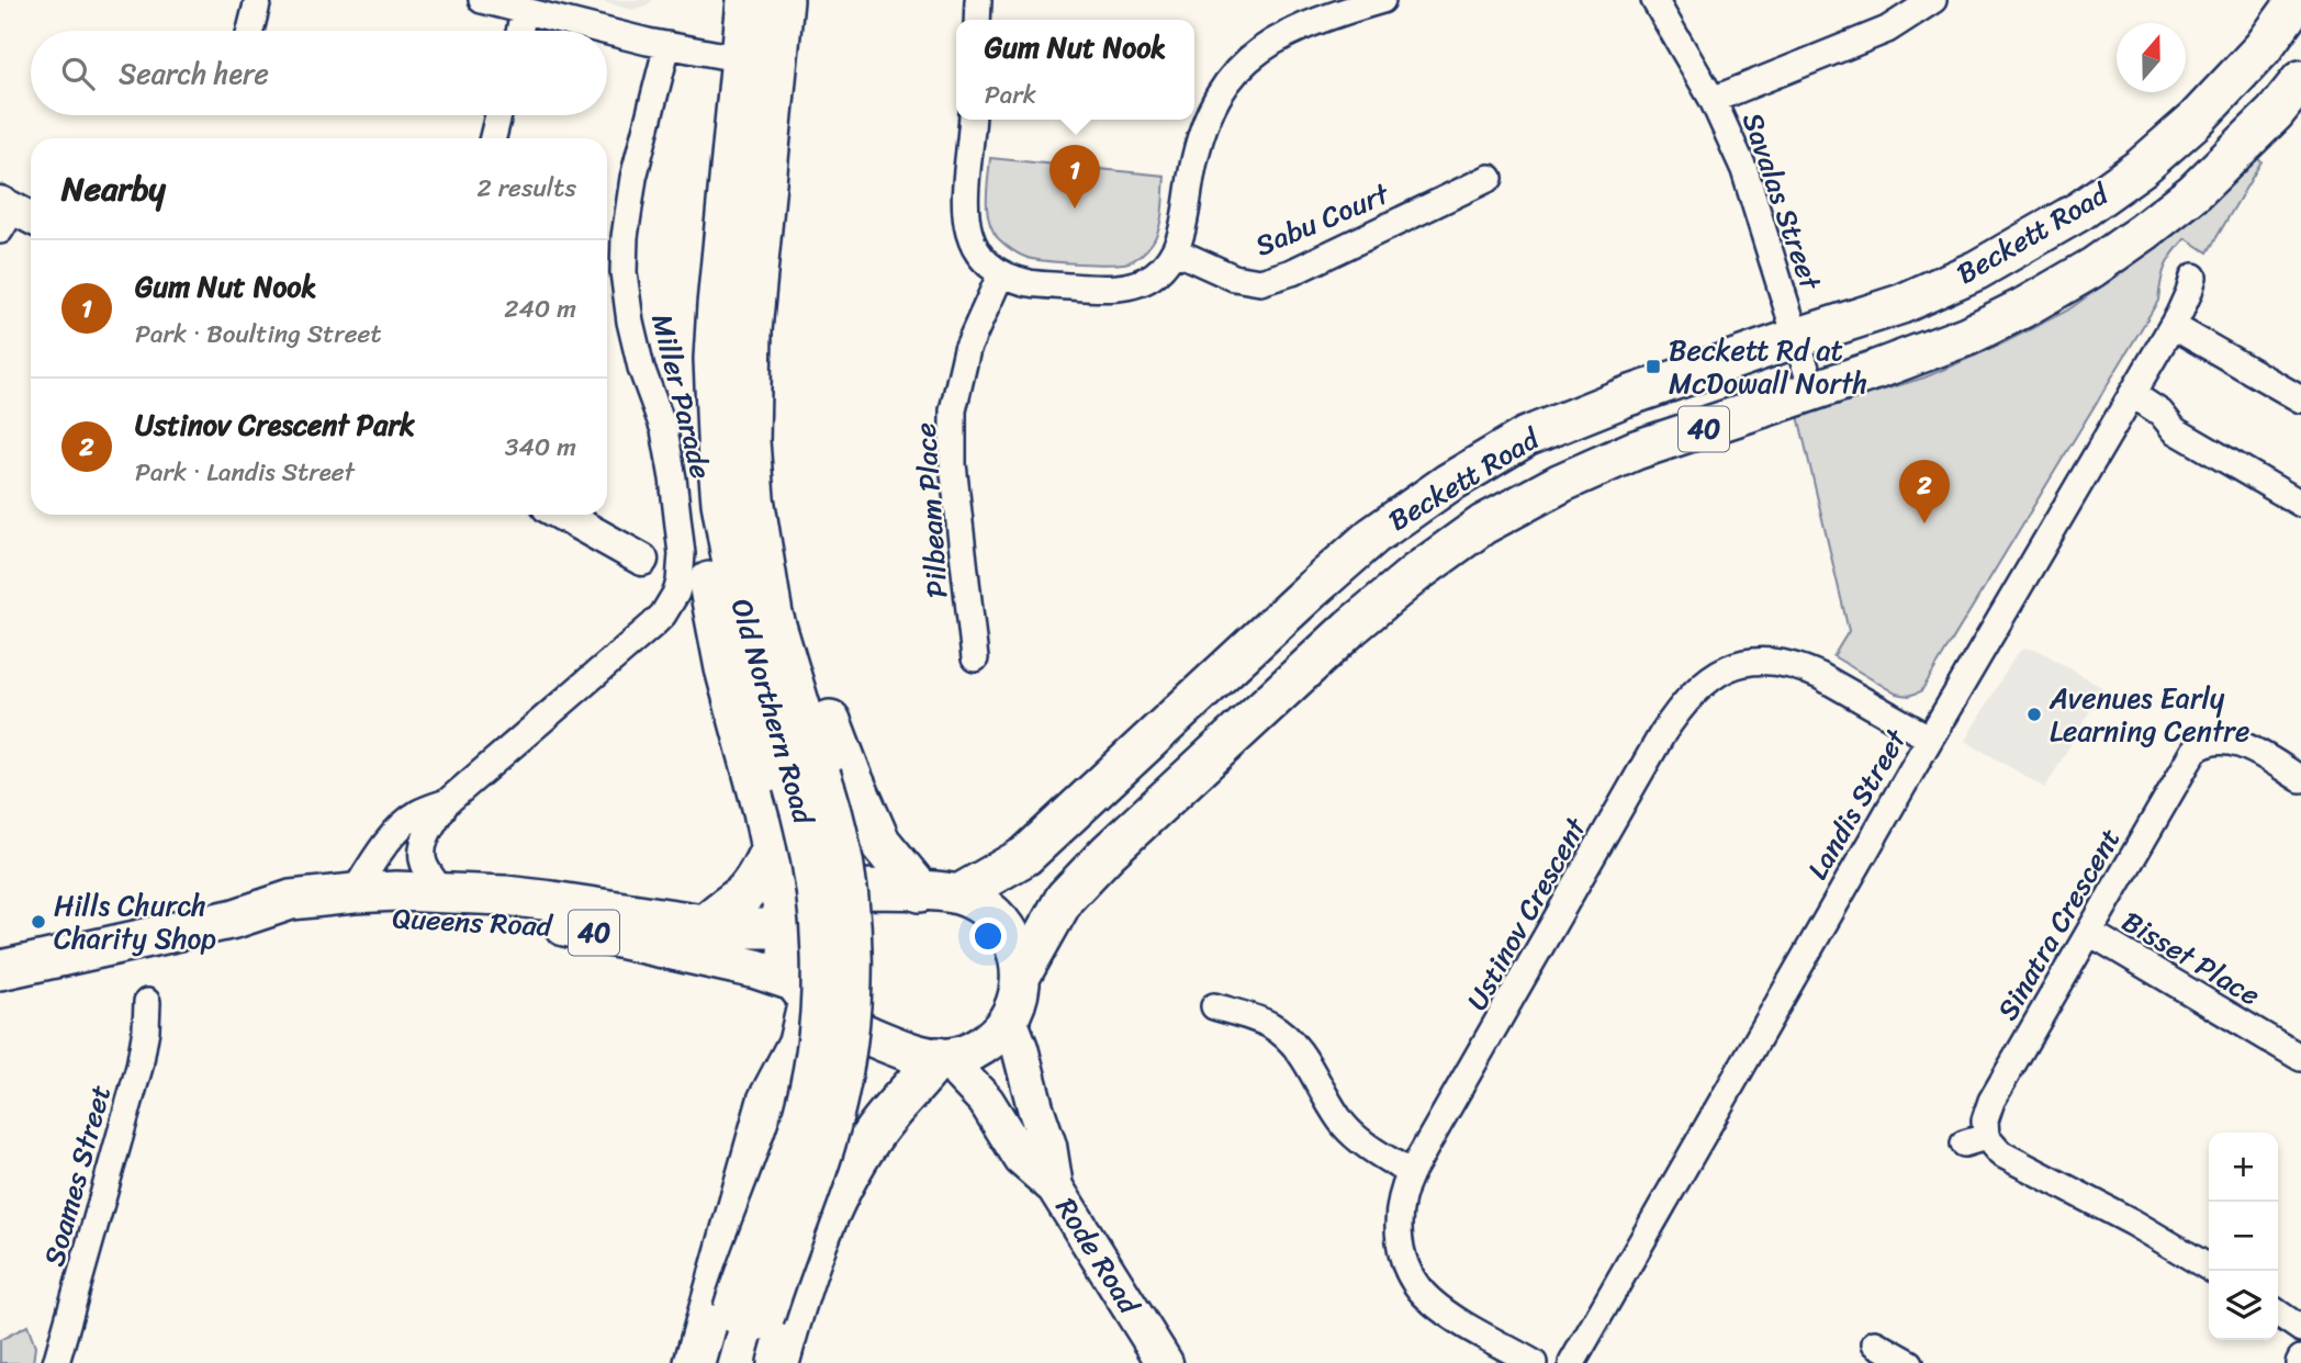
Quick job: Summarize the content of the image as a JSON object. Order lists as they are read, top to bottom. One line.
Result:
{"streets":{"highway":["Old Northern Road"],"main road":["Beckett Road","40","Queens Road","Rode Road"],"street":["Savalas Street","Sabu Court","Miller Parade","Pilbeam Place","Landis Street","Ustinov Crescent","Sinatra Crescent","Bisset Place","Soames Street"]},"crossings":[["Savalas Street","Beckett Road"],["Beckett Road","40"],["Beckett Road","Queens Road"],["Beckett Road","Rode Road"],["Miller Parade","Queens Road"],["40","Queens Road"],["40","Rode Road"],["Landis Street","Ustinov Crescent"],["Queens Road","Rode Road"],["Sinatra Crescent","Bisset Place"]],"places":{"transit":["Beckett Rd at McDowall North"],"other":["Avenues Early Learning Centre","Hills Church Charity Shop"]},"north":"top","page":{"popup":["Gum Nut Nook","Park"],"search":"Search here","heading":["Nearby","2 results"],"pins":["1","2"],"list":[{"mark":"1","name":"Gum Nut Nook","note":"Park · Boulting Street","value":"240 m"},{"mark":"2","name":"Ustinov Crescent Park","note":"Park · Landis Street","value":"340 m"}],"map_buttons":["+","−"]}}
